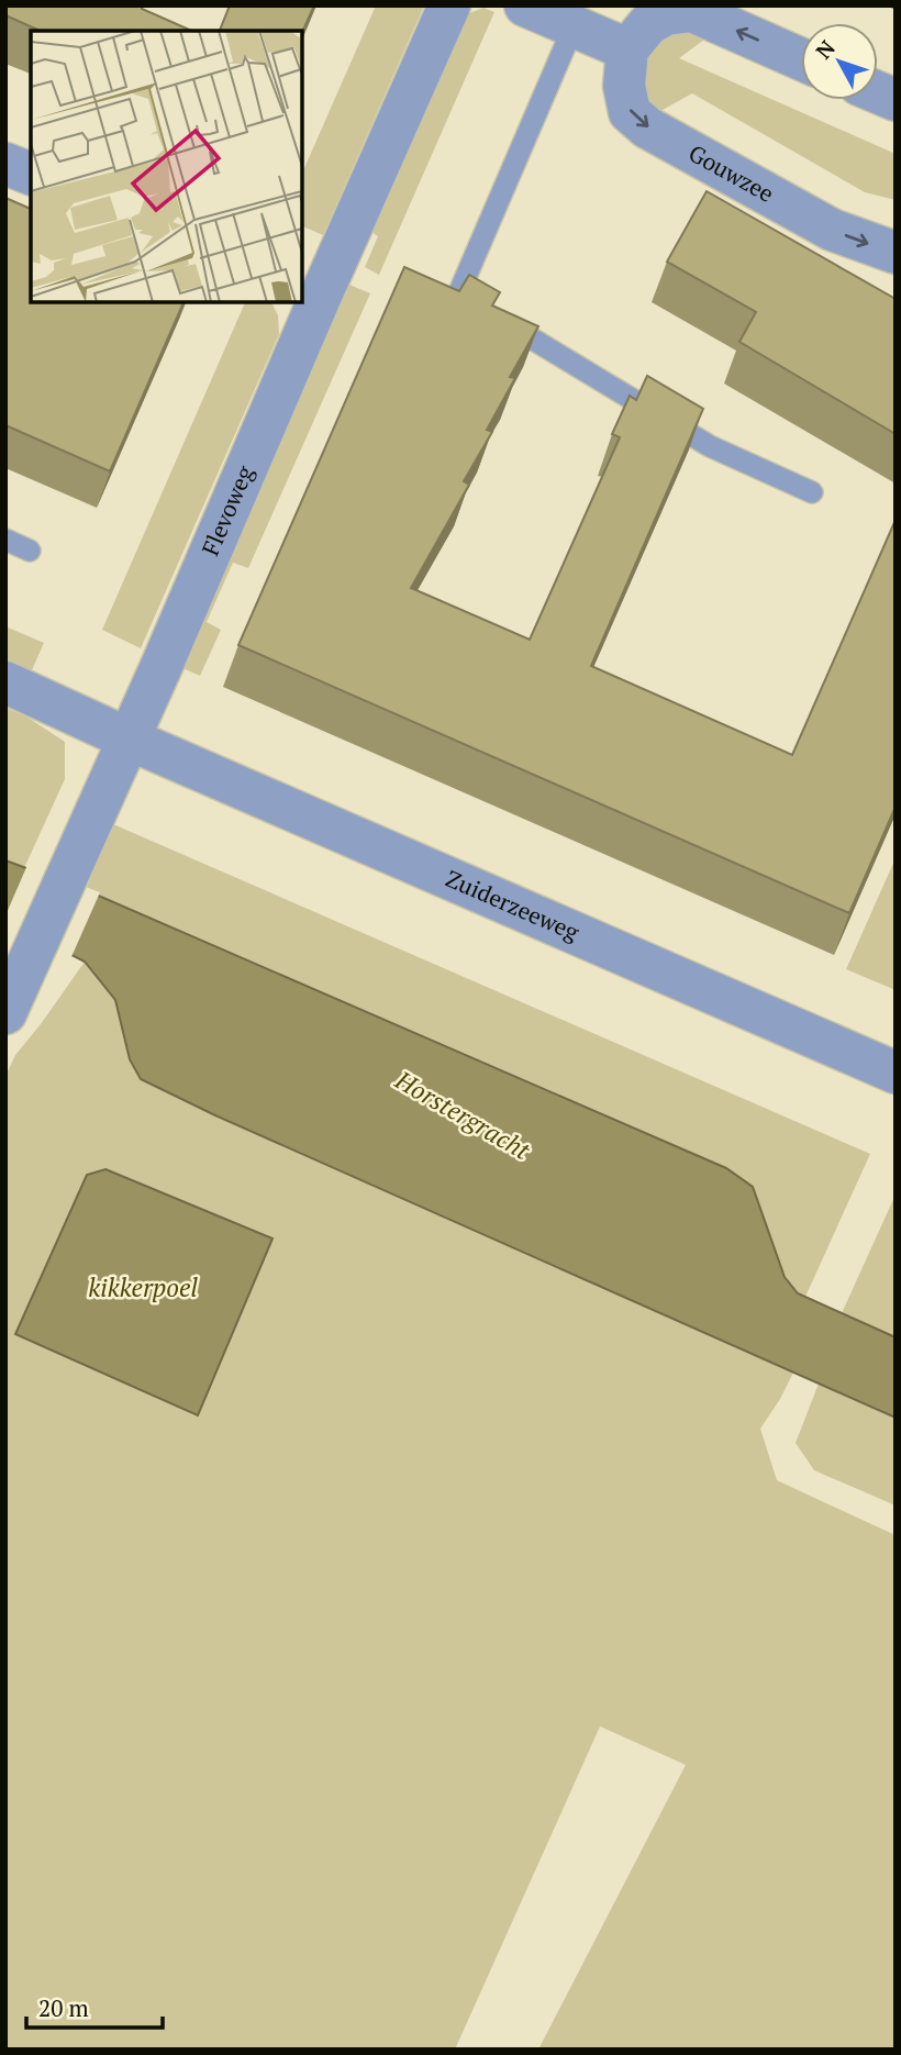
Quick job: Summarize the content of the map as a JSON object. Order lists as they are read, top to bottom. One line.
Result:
{"streets":{"street":["Gouwzee","Flevoweg","Zuiderzeeweg"]},"crossings":[["Flevoweg","Zuiderzeeweg"]],"one_way":["Gouwzee"],"water":["Horstergracht","kikkerpoel"],"scale_bar":"20 m","north":"top left"}
